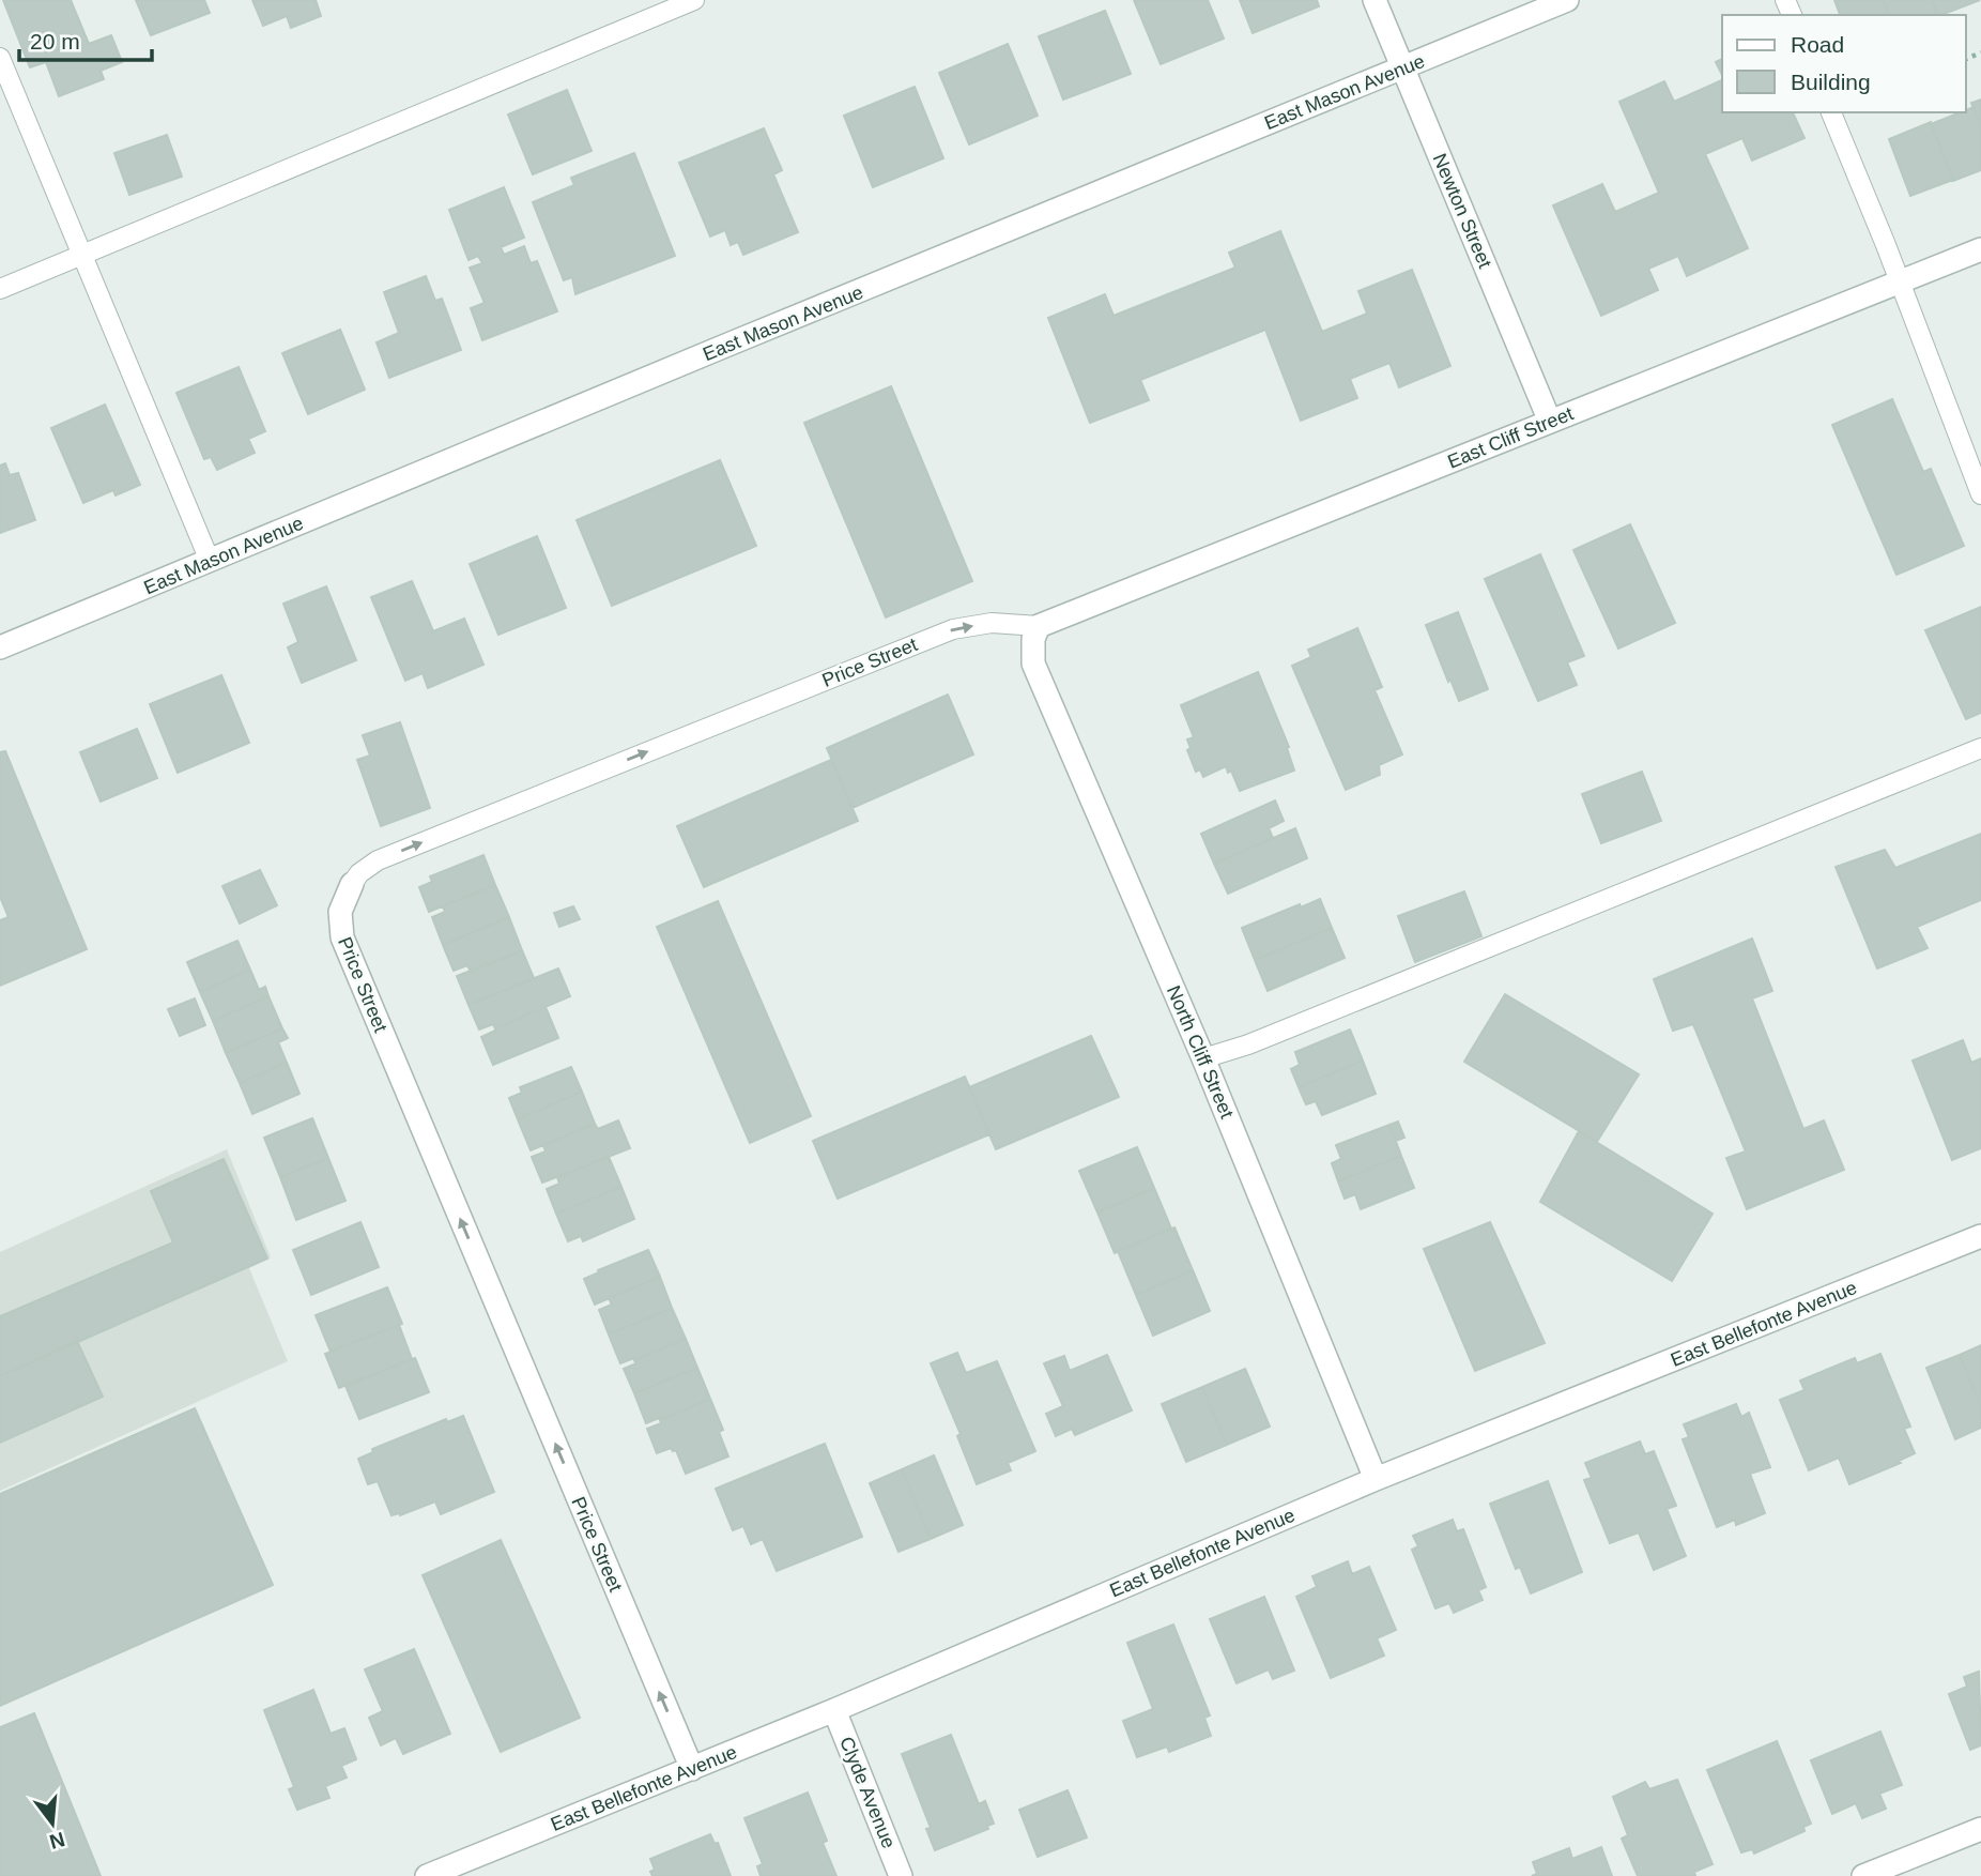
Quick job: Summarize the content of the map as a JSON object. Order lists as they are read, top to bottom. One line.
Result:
{"streets":{"street":["East Mason Avenue","Newton Street","East Cliff Street","Price Street","North Cliff Street","East Bellefonte Avenue","Clyde Avenue"]},"crossings":[["East Mason Avenue","Newton Street"],["Newton Street","East Cliff Street"],["East Cliff Street","Price Street"],["East Cliff Street","North Cliff Street"],["Price Street","North Cliff Street"],["Price Street","East Bellefonte Avenue"],["North Cliff Street","East Bellefonte Avenue"],["East Bellefonte Avenue","Clyde Avenue"]],"legend":["Road","Building"],"scale_bar":"20 m","north":"bottom"}
